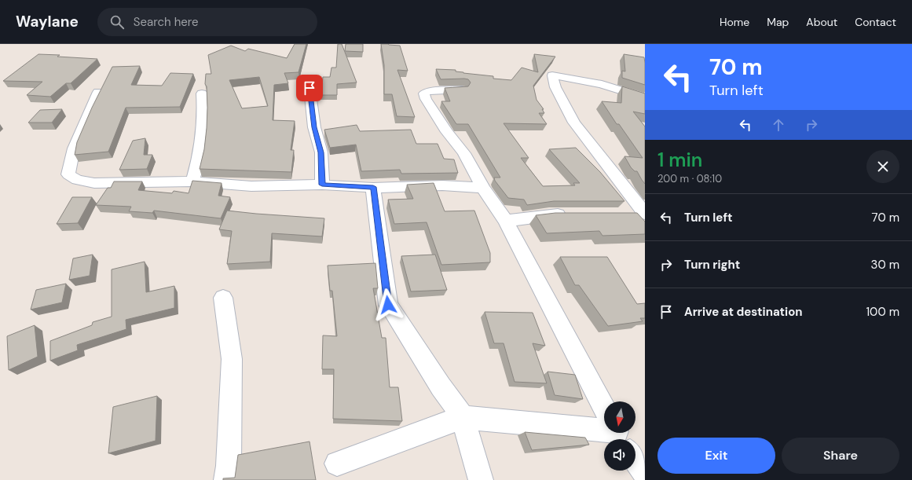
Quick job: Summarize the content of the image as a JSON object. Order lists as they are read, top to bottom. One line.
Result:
{"north":"bottom","page":{"header":"Waylane","search":"Search here","nav":["Home","Map","About","Contact"],"turn":["70 m","Turn left"],"heading":["1 min","200 m · 08:10"],"list":[{"name":"Turn left","value":"70 m"},{"name":"Turn right","value":"30 m"},{"name":"Arrive at destination","value":"100 m"}],"buttons":["Exit","Share"]}}
